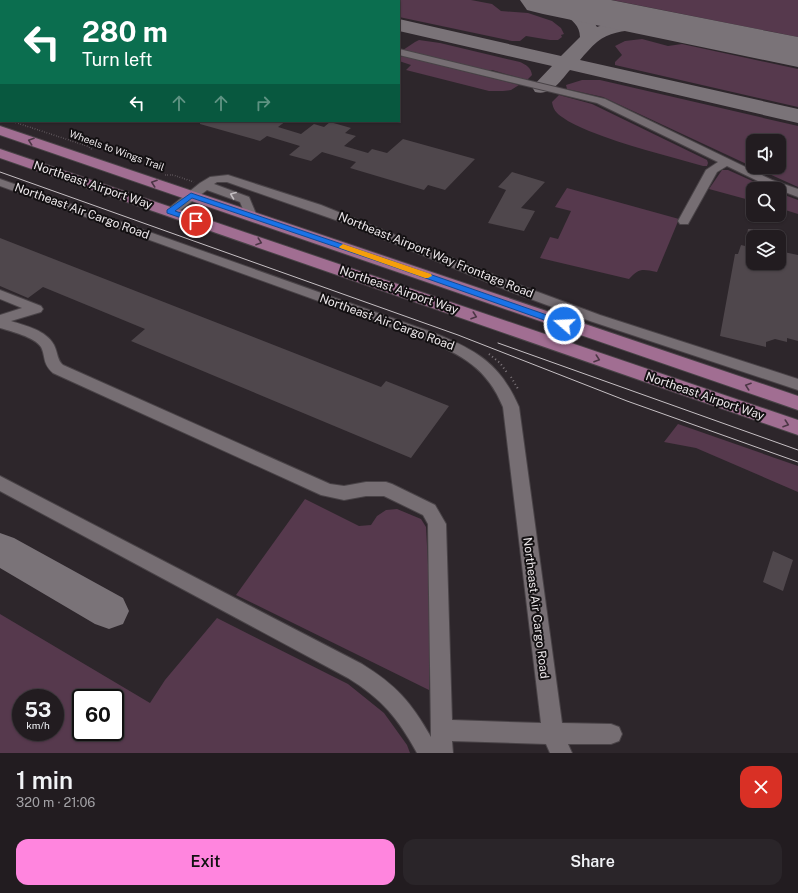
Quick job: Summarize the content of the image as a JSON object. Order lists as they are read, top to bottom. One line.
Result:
{"streets":{"main road":["Northeast Airport Way"],"street":["Northeast Air Cargo Road","Northeast Airport Way Frontage Road"],"path":["Wheels to Wings Trail"]},"crossings":[["Wheels to Wings Trail","Northeast Airport Way"],["Wheels to Wings Trail","Northeast Airport Way Frontage Road"],["Northeast Airport Way","Northeast Airport Way Frontage Road"]],"page":{"turn":["280 m","Turn left"],"speed":"53 km/h","limit":"60","heading":["1 min","320 m · 21:06"],"buttons":["Exit","Share"]}}
